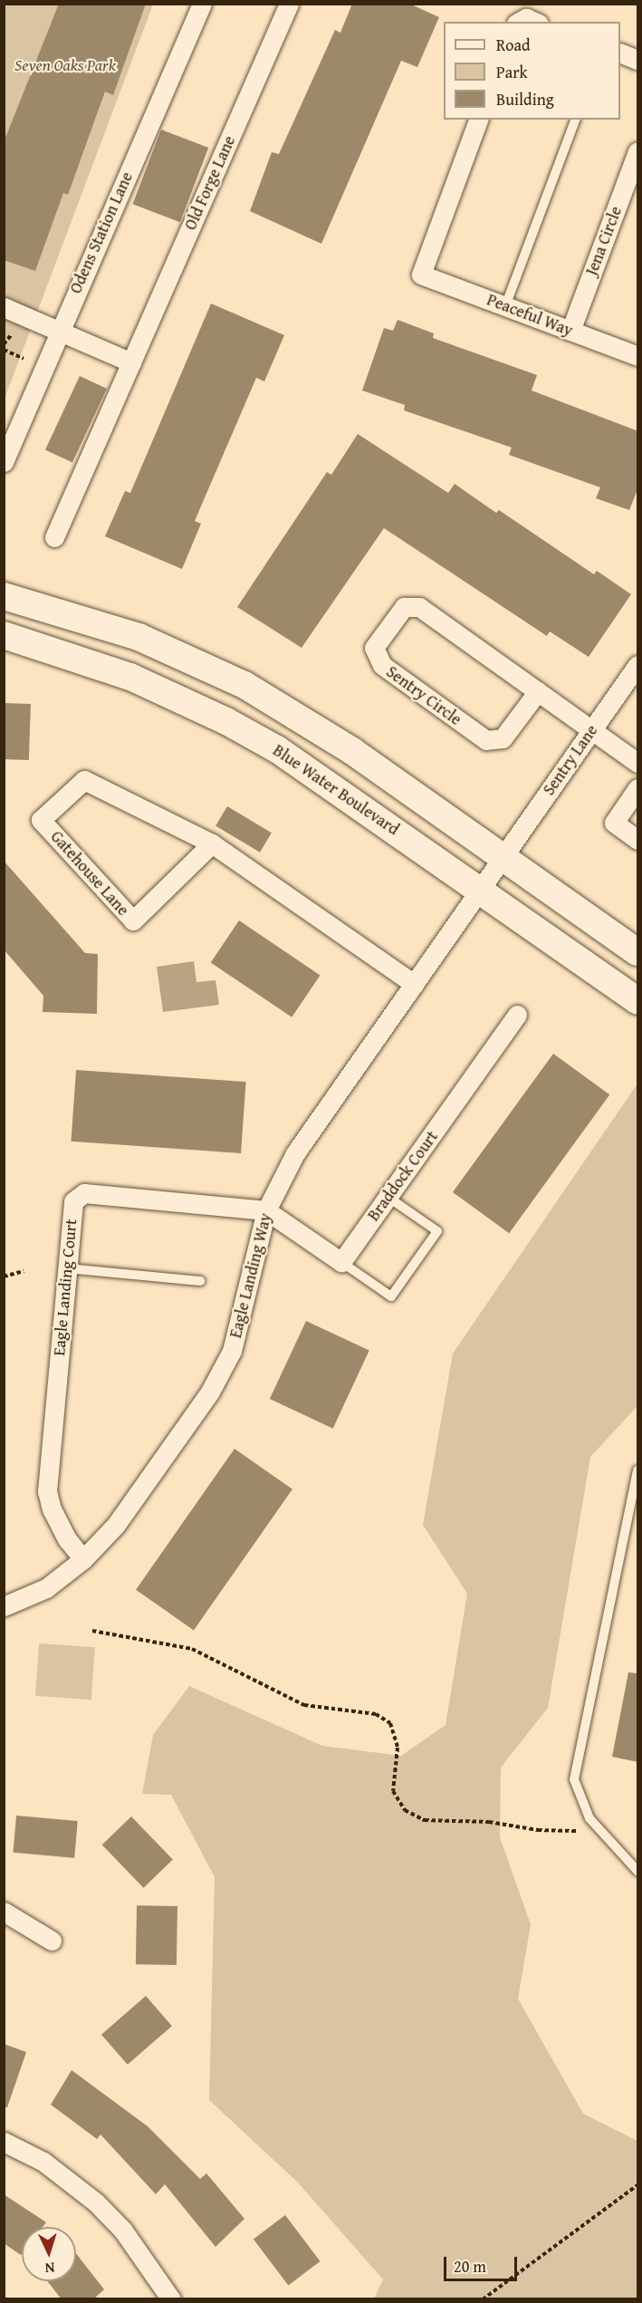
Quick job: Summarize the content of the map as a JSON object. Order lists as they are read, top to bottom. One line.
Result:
{"streets":{"street":["Old Forge Lane","Odens Station Lane","Jena Circle","Peaceful Way","Sentry Circle","Sentry Lane","Blue Water Boulevard","Gatehouse Lane","Braddock Court","Eagle Landing Way","Eagle Landing Court"]},"crossings":[["Jena Circle","Peaceful Way"],["Sentry Circle","Sentry Lane"],["Sentry Lane","Eagle Landing Way"],["Blue Water Boulevard","Eagle Landing Way"],["Gatehouse Lane","Eagle Landing Way"],["Eagle Landing Way","Eagle Landing Court"]],"parks":["Seven Oaks Park"],"legend":["Road","Park","Building"],"scale_bar":"20 m","north":"bottom"}
